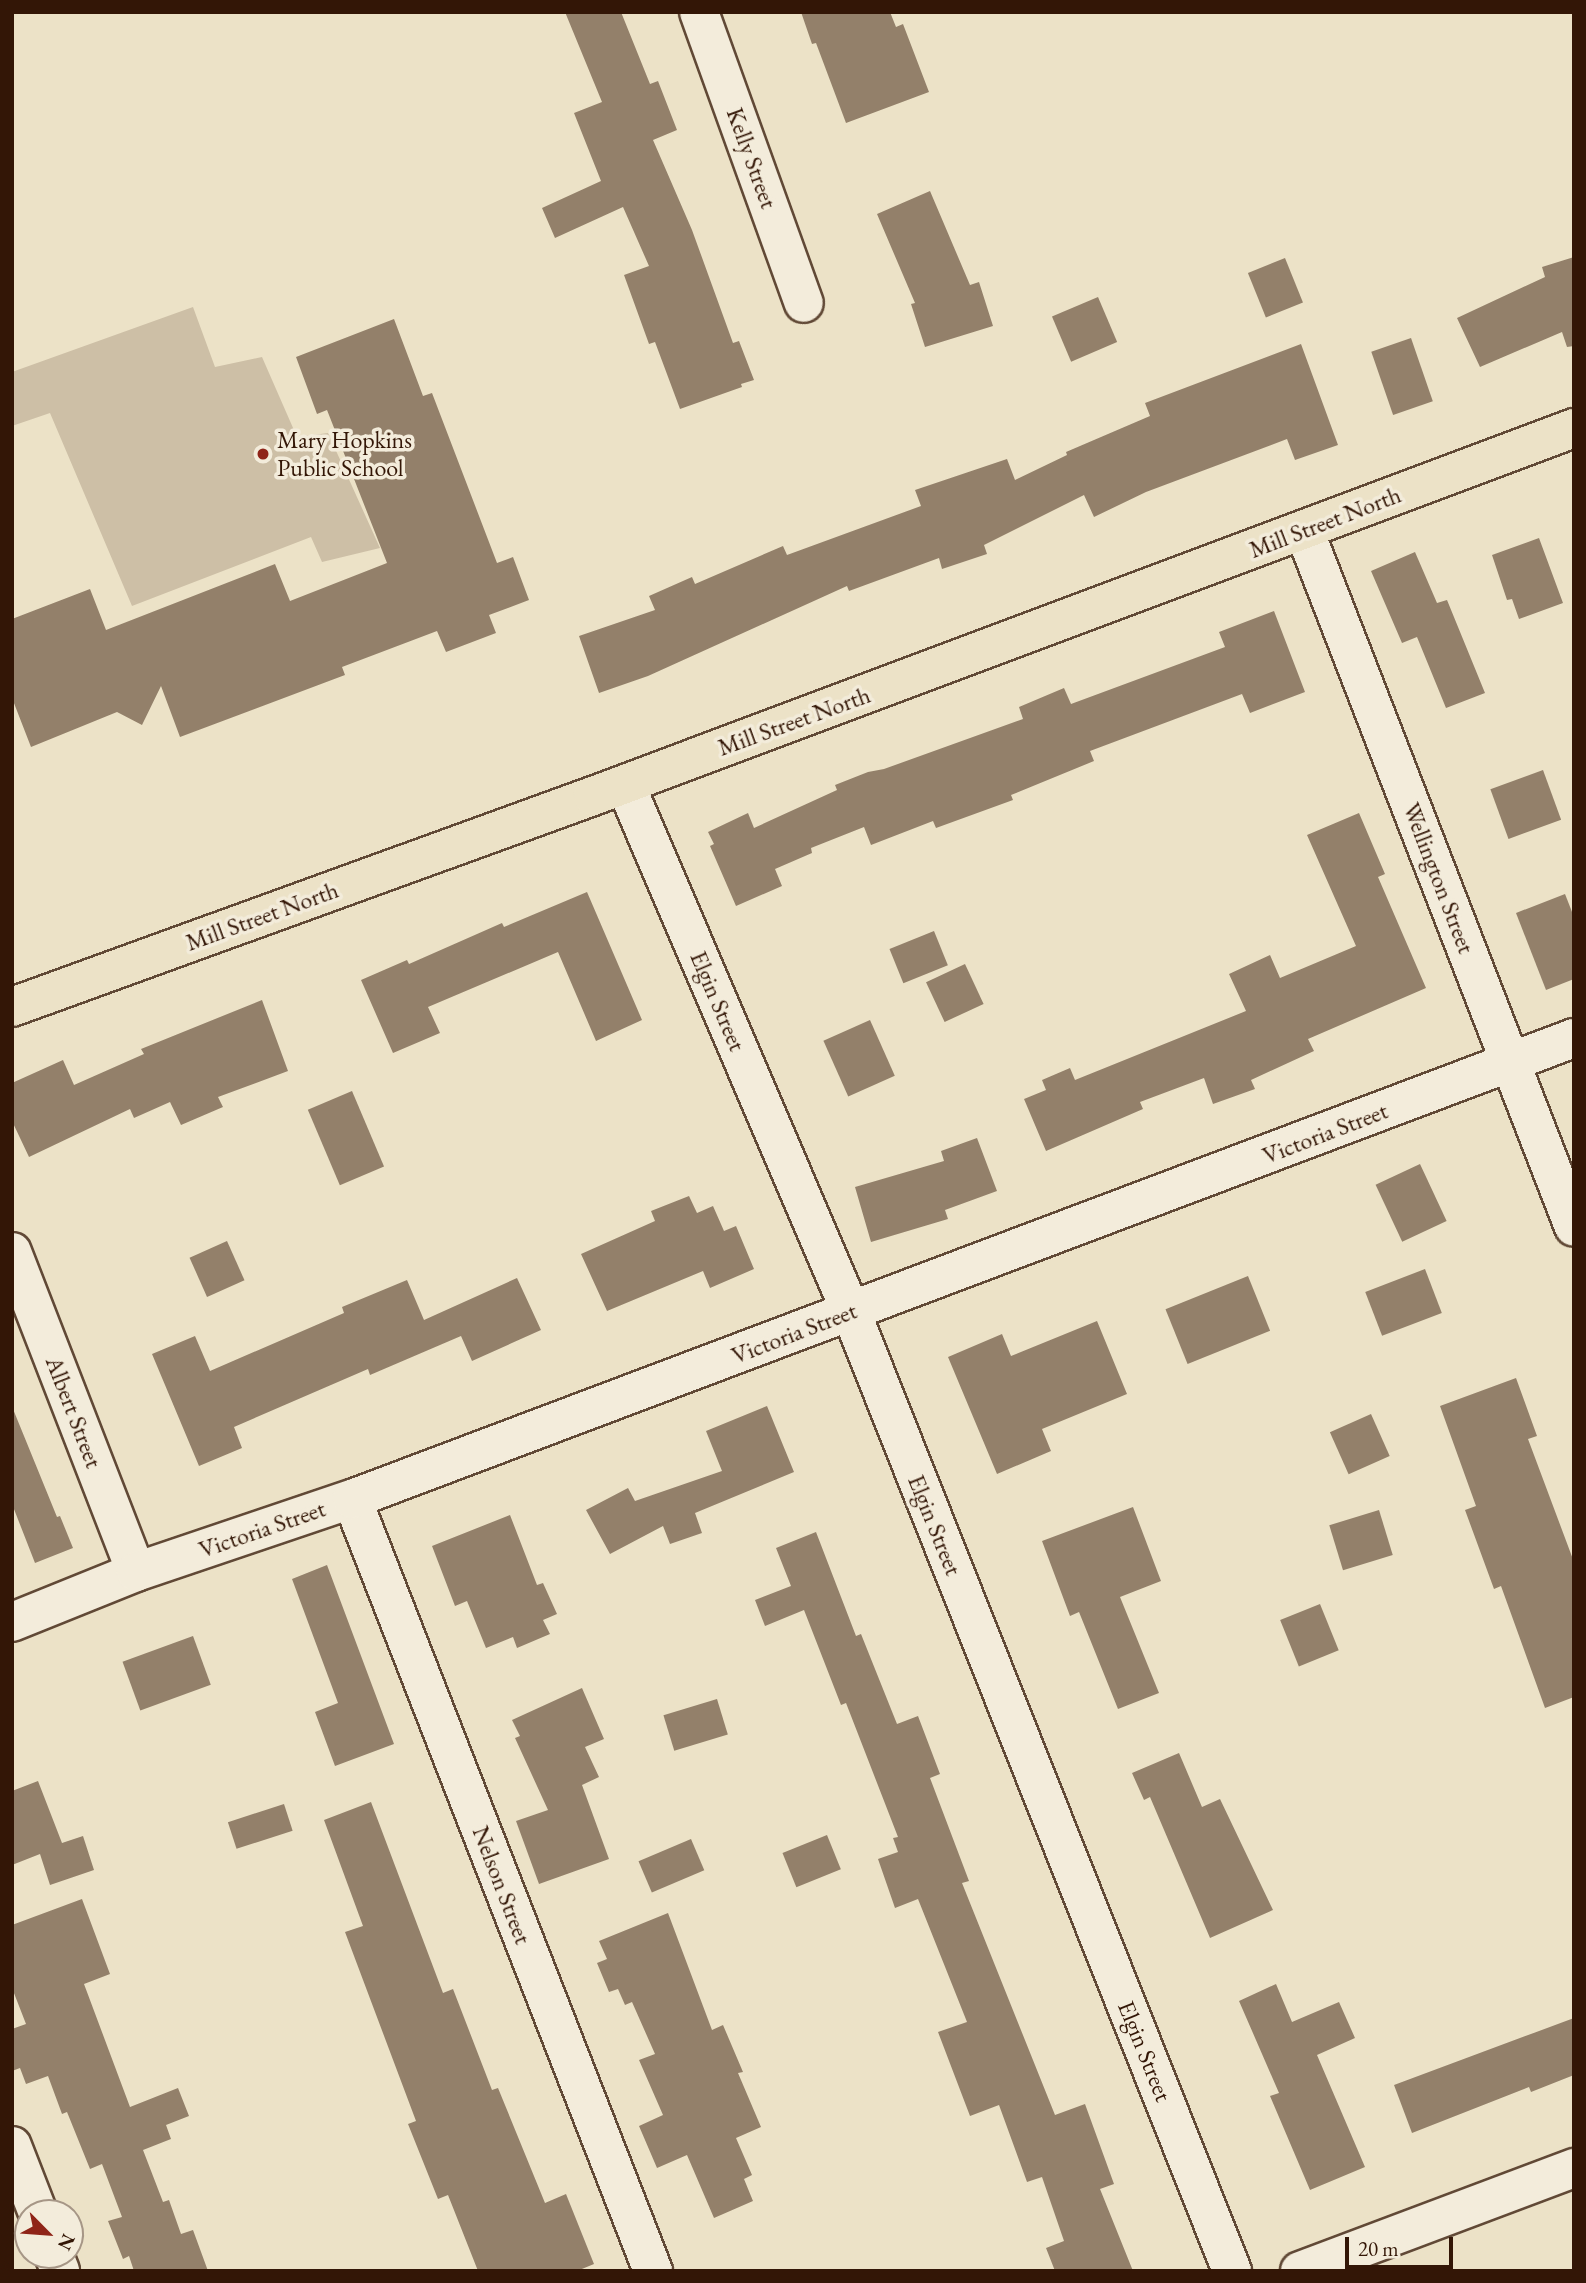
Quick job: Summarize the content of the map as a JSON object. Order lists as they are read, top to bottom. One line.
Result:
{"streets":{"main road":["Mill Street North"],"street":["Kelly Street","Wellington Street","Elgin Street","Victoria Street","Albert Street","Nelson Street"]},"crossings":[["Mill Street North","Wellington Street"],["Mill Street North","Elgin Street"],["Wellington Street","Victoria Street"],["Elgin Street","Victoria Street"],["Victoria Street","Albert Street"],["Victoria Street","Nelson Street"]],"places":["Mary Hopkins Public School"],"scale_bar":"20 m","north":"bottom right"}
